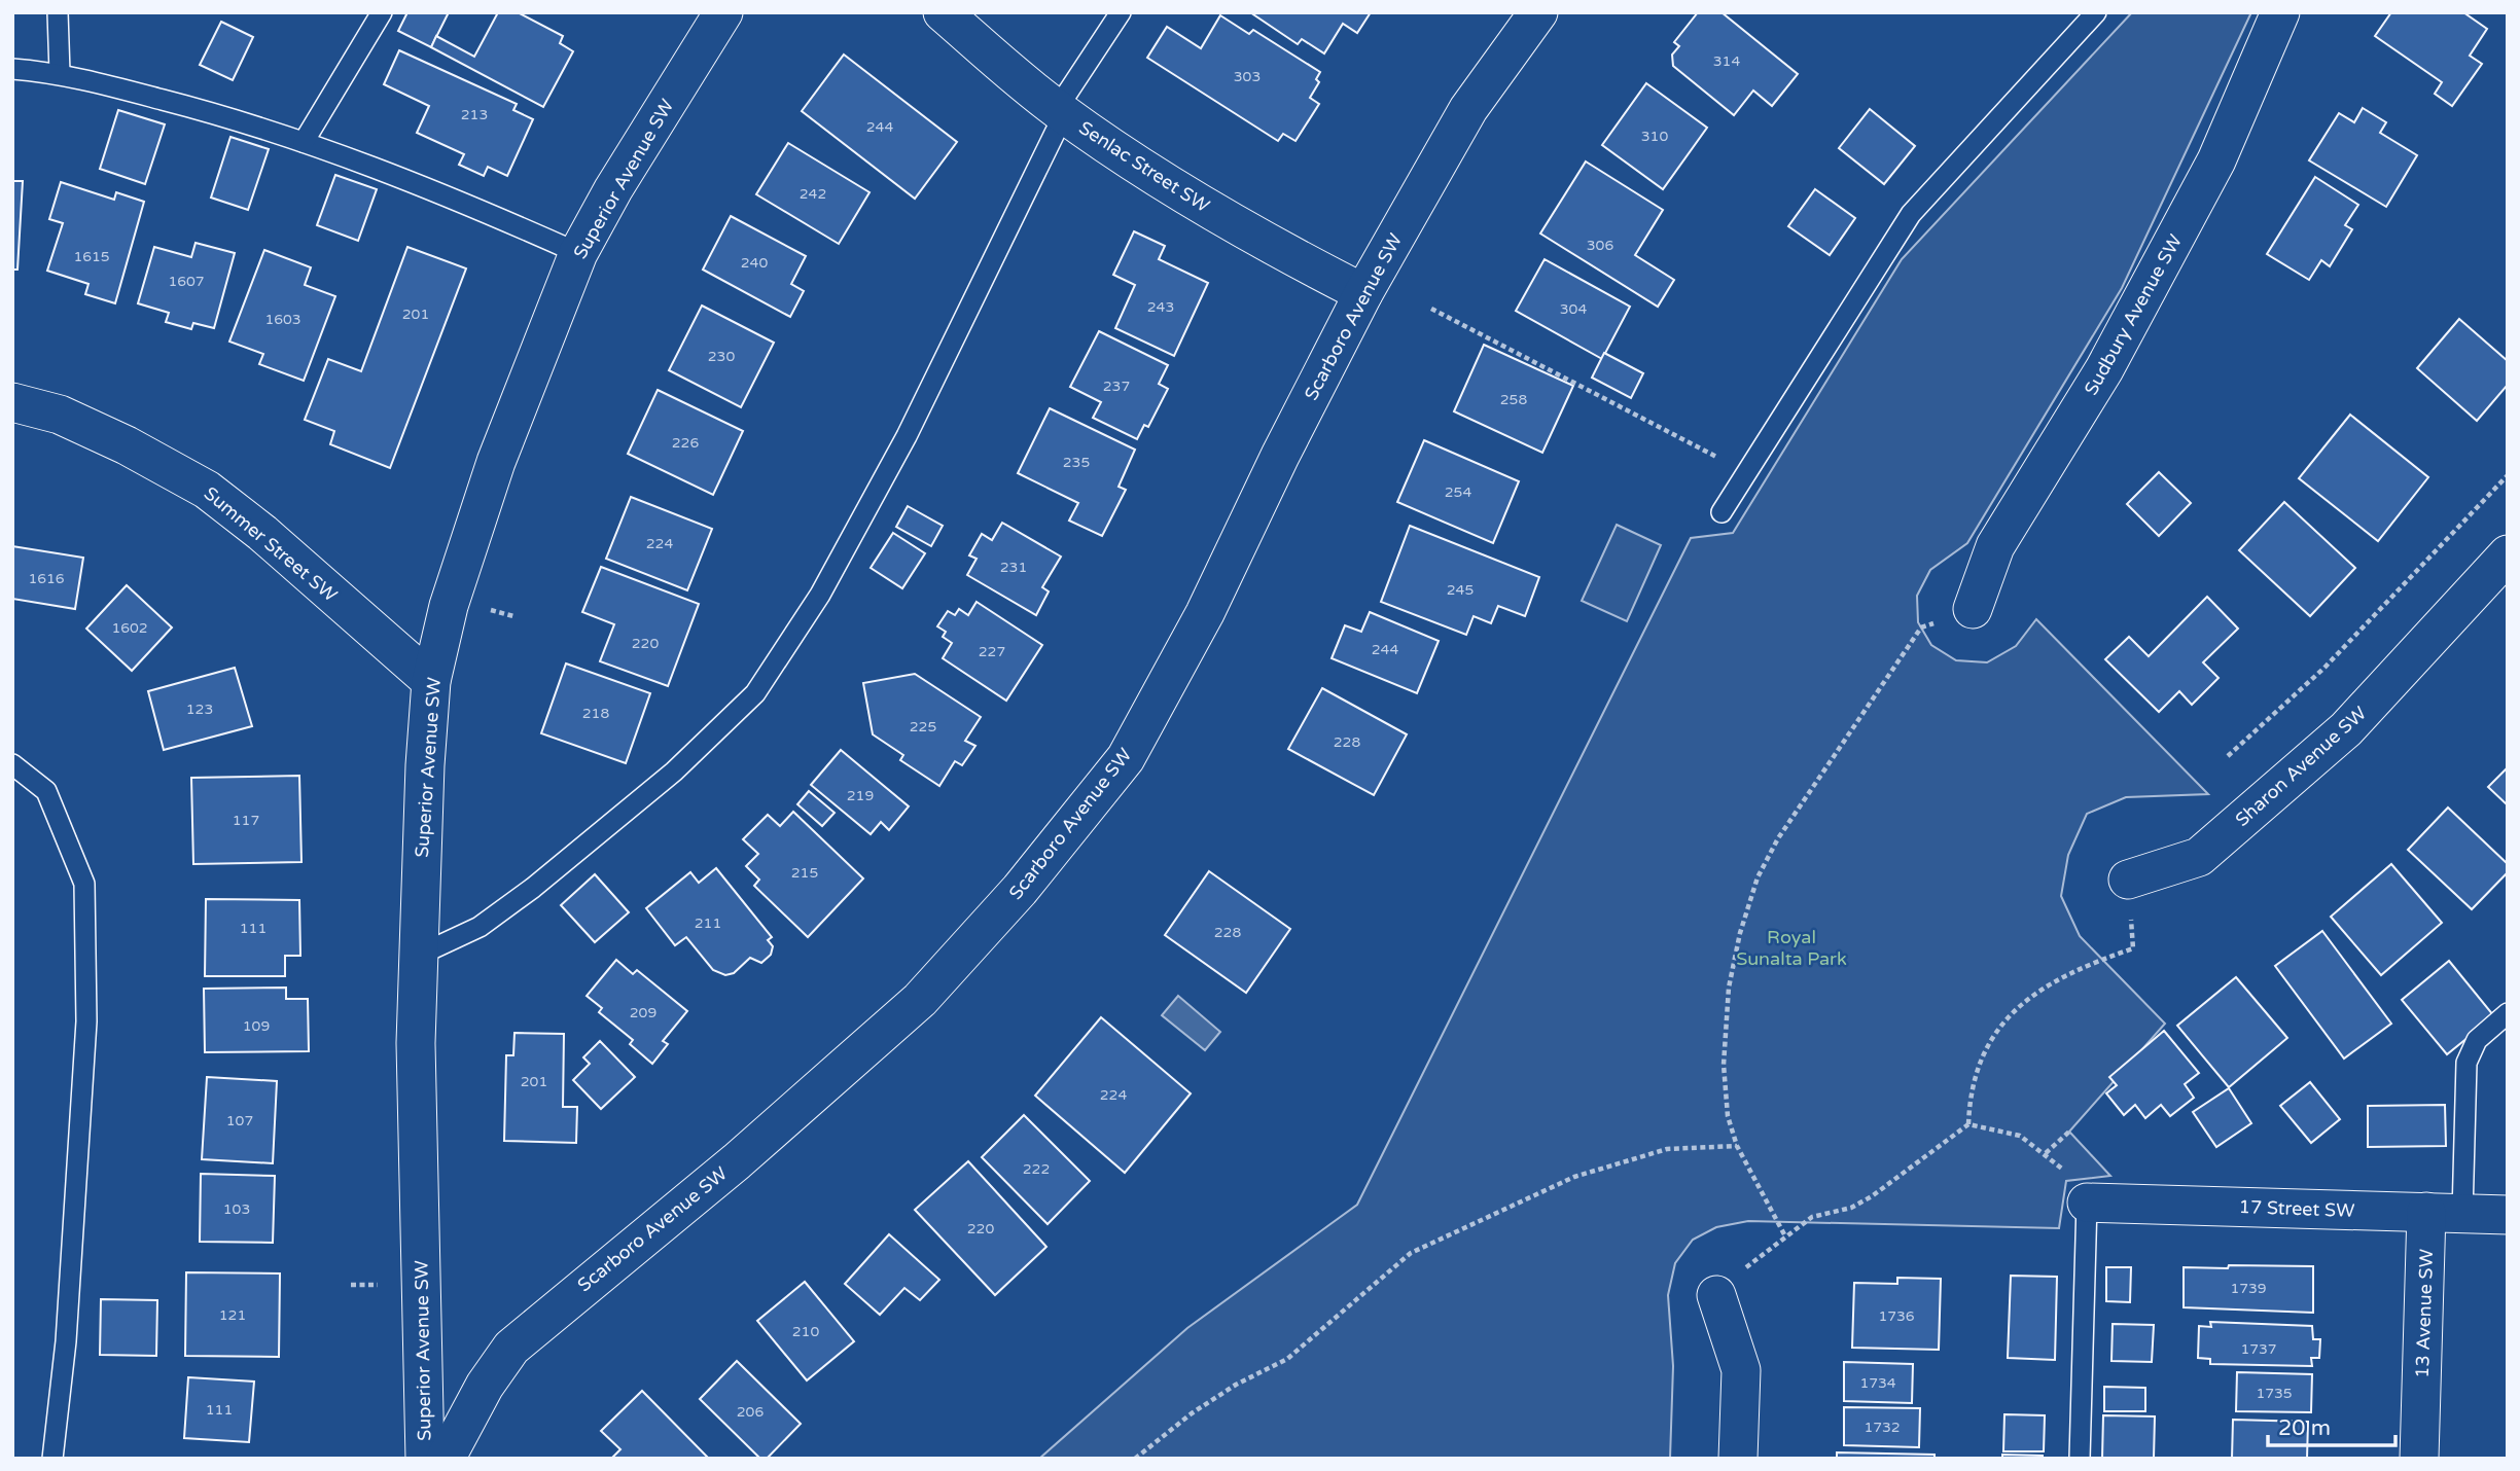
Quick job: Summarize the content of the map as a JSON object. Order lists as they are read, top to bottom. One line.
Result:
{"streets":{"street":["Senlac Street SW","Superior Avenue SW","Sudbury Avenue SW","Scarboro Avenue SW","Summer Street SW","Sharon Avenue SW","17 Street SW","13 Avenue SW"]},"crossings":[["Senlac Street SW","Scarboro Avenue SW"],["Superior Avenue SW","Summer Street SW"],["17 Street SW","13 Avenue SW"]],"parks":["Royal Sunalta Park"],"house_numbers":["314","303","213","244","310","242","306","1615","240","1607","243","304","201","1603","230","237","258","226","235","254","224","231","1616","245","1602","220","244","227","123","218","225","228","219","117","215","211","111","228","209","109","201","224","107","222","103","220","1739","121","1736","210","1737","1734","1735","111","206","1732"],"scale_bar":"20 m"}
